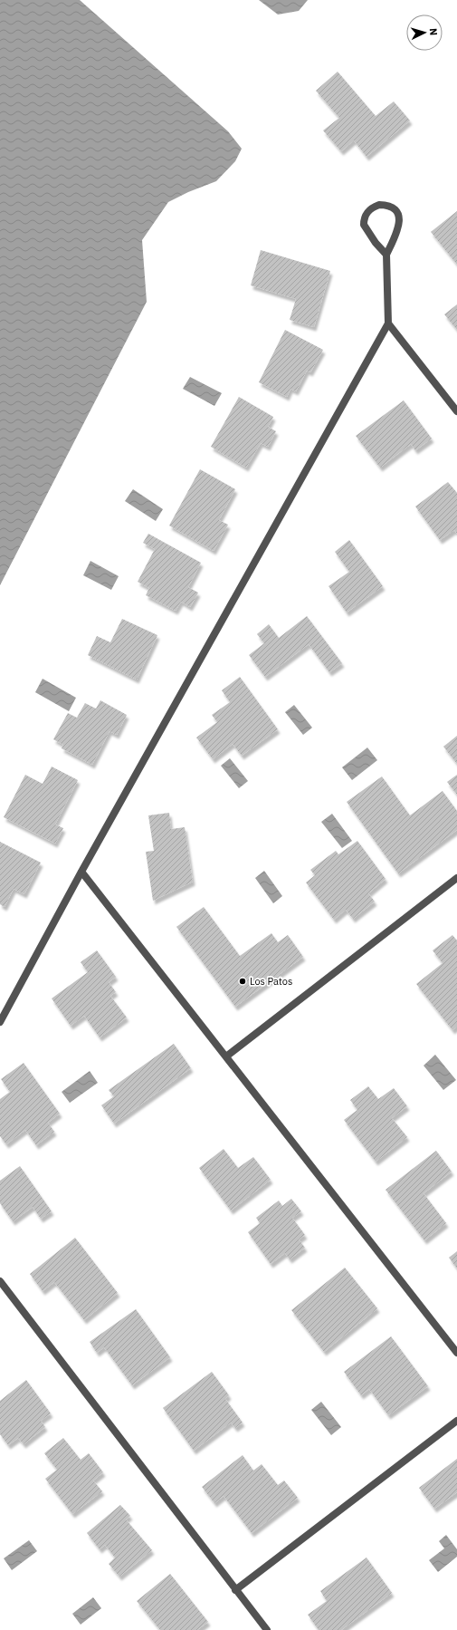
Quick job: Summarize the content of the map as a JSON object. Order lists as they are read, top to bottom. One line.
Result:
{"places":["Los Patos"],"north":"right"}
